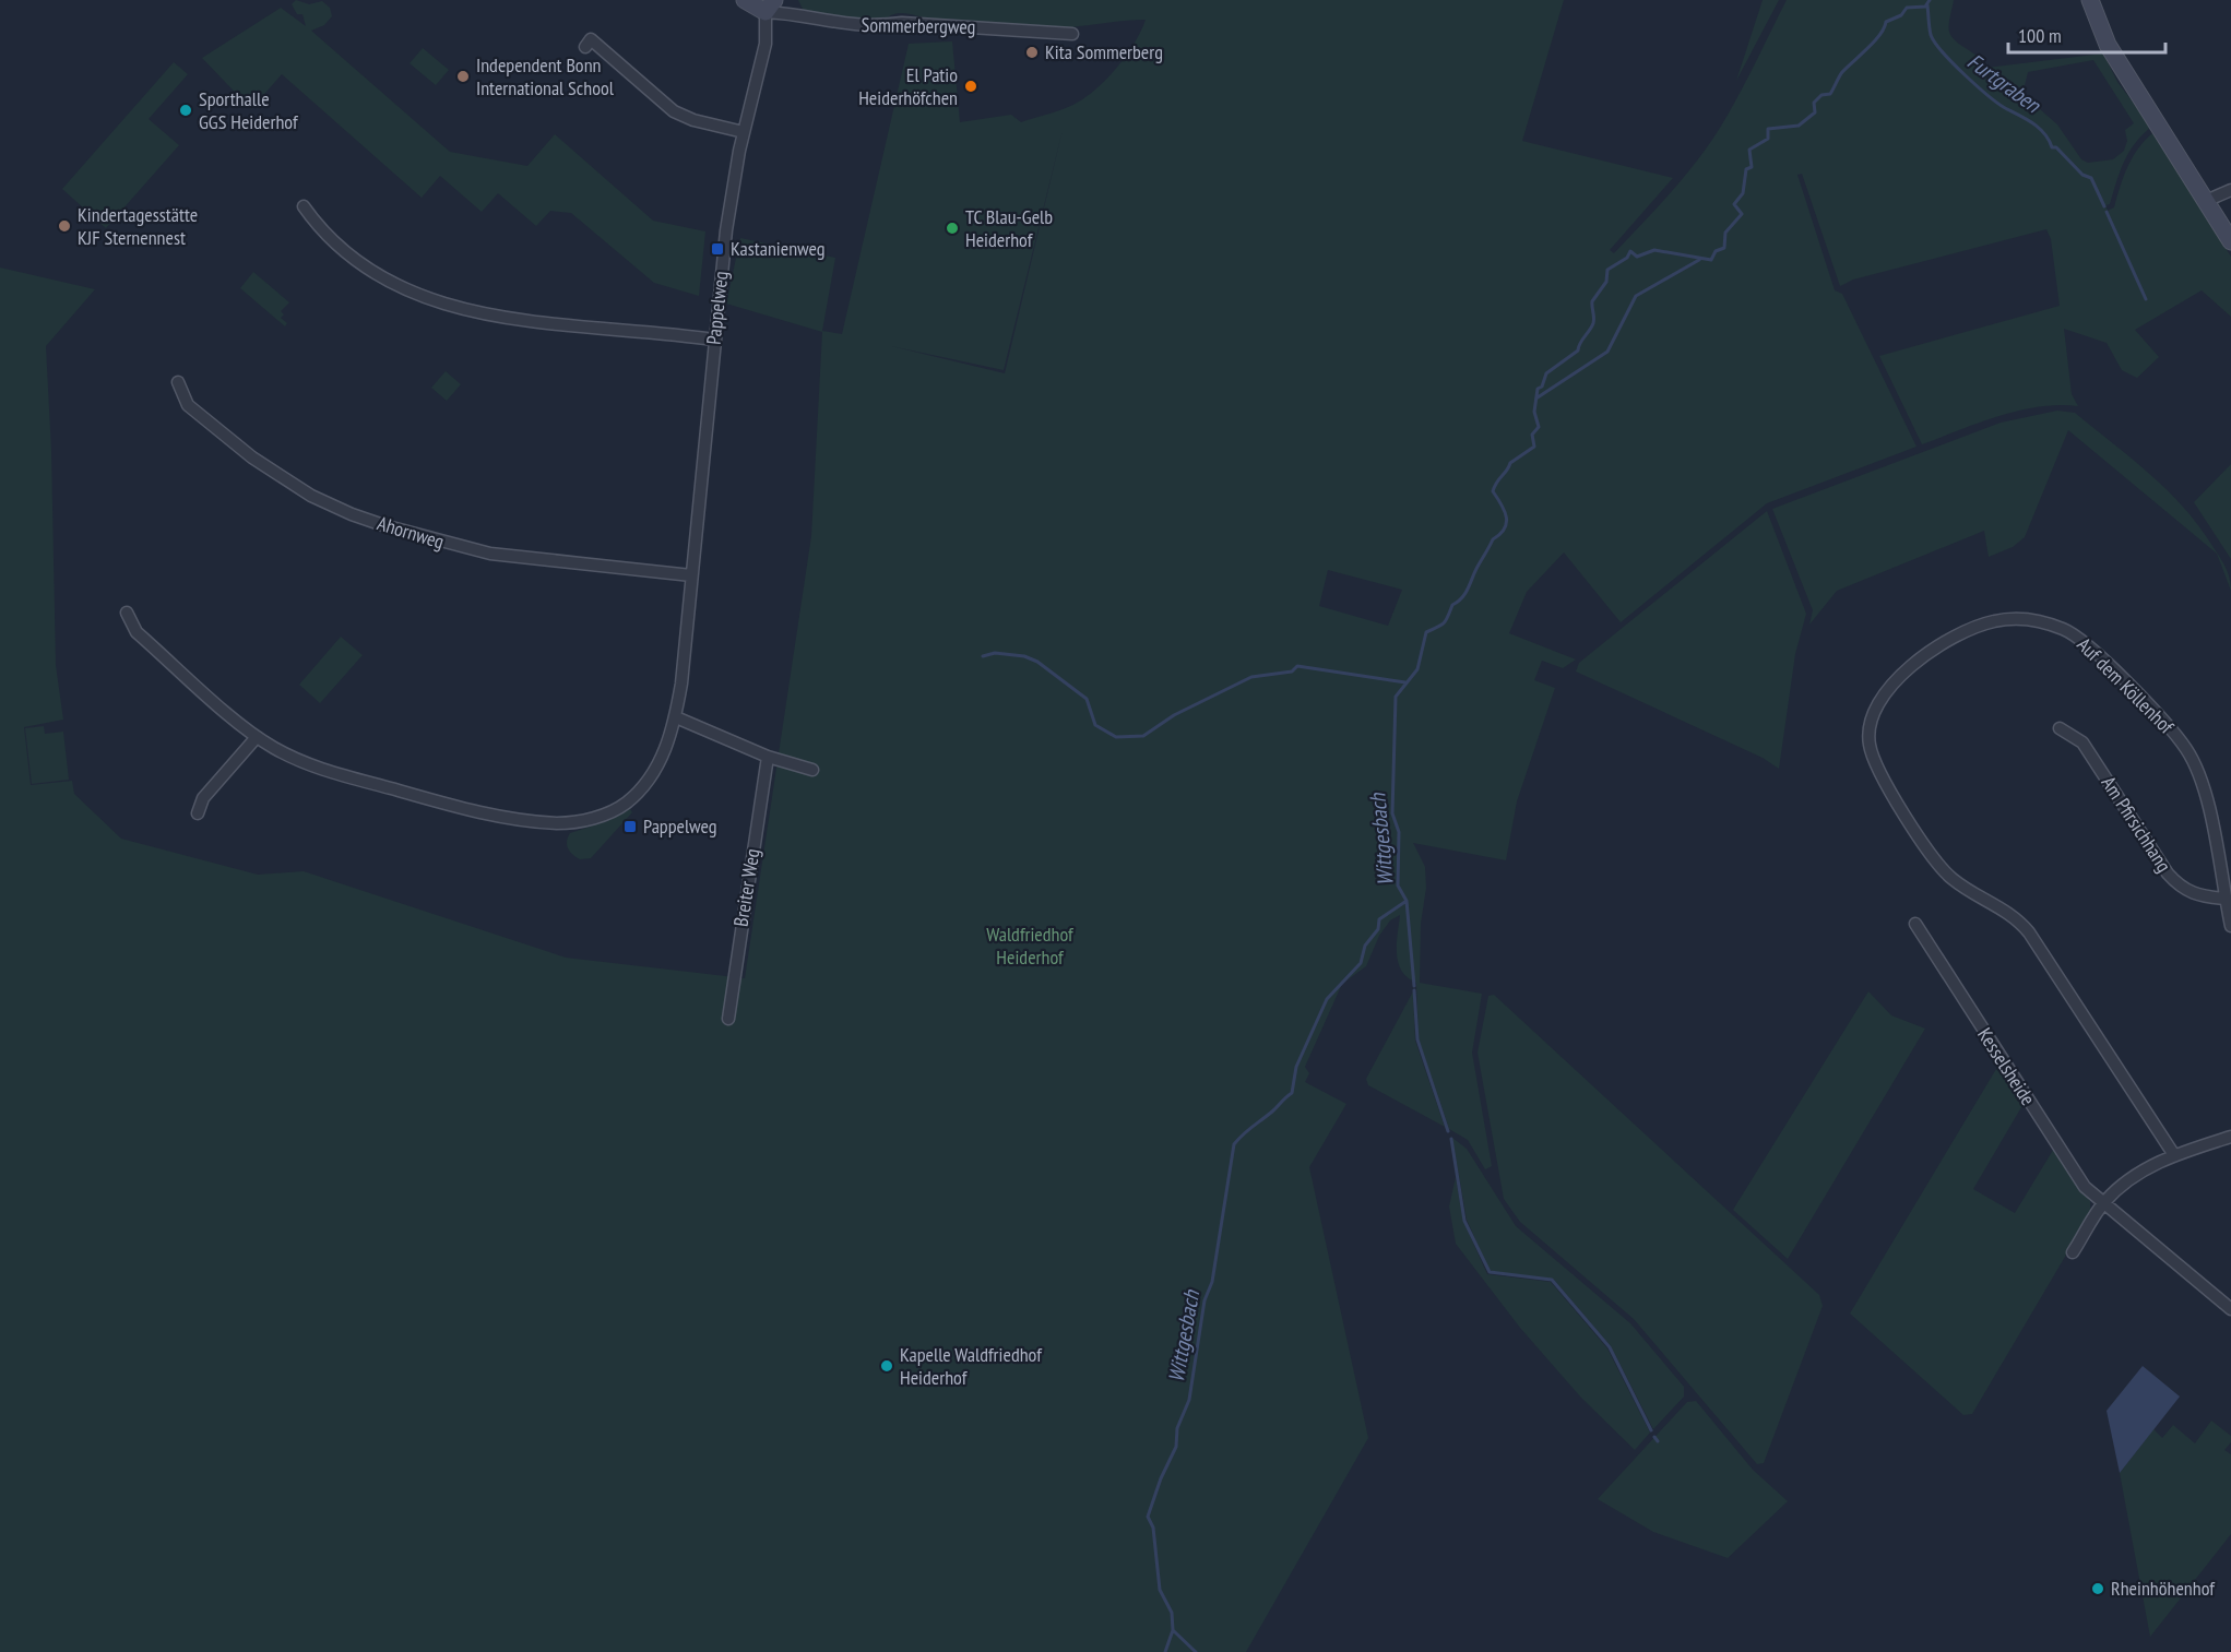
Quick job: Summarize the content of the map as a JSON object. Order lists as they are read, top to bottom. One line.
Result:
{"streets":{"street":["Sommerbergweg","Pappelweg","Ahornweg","Auf dem Köllenhof","Am Pfirsichhang","Breiter Weg","Kesselsheide"]},"crossings":[["Sommerbergweg","Pappelweg"],["Pappelweg","Ahornweg"],["Auf dem Köllenhof","Am Pfirsichhang"]],"water":["Furtgraben","Wittgesbach"],"parks":["Waldfriedhof Heiderhof"],"places":{"other":["Kita Sommerberg","Independent Bonn International School","El Patio Heiderhöfchen","Sporthalle GGS Heiderhof","Kindertagesstätte KJF Sternennest","TC Blau-Gelb Heiderhof","Kapelle Waldfriedhof Heiderhof","Rheinhöhenhof"],"transit":["Kastanienweg","Pappelweg"]},"scale_bar":"100 m"}
